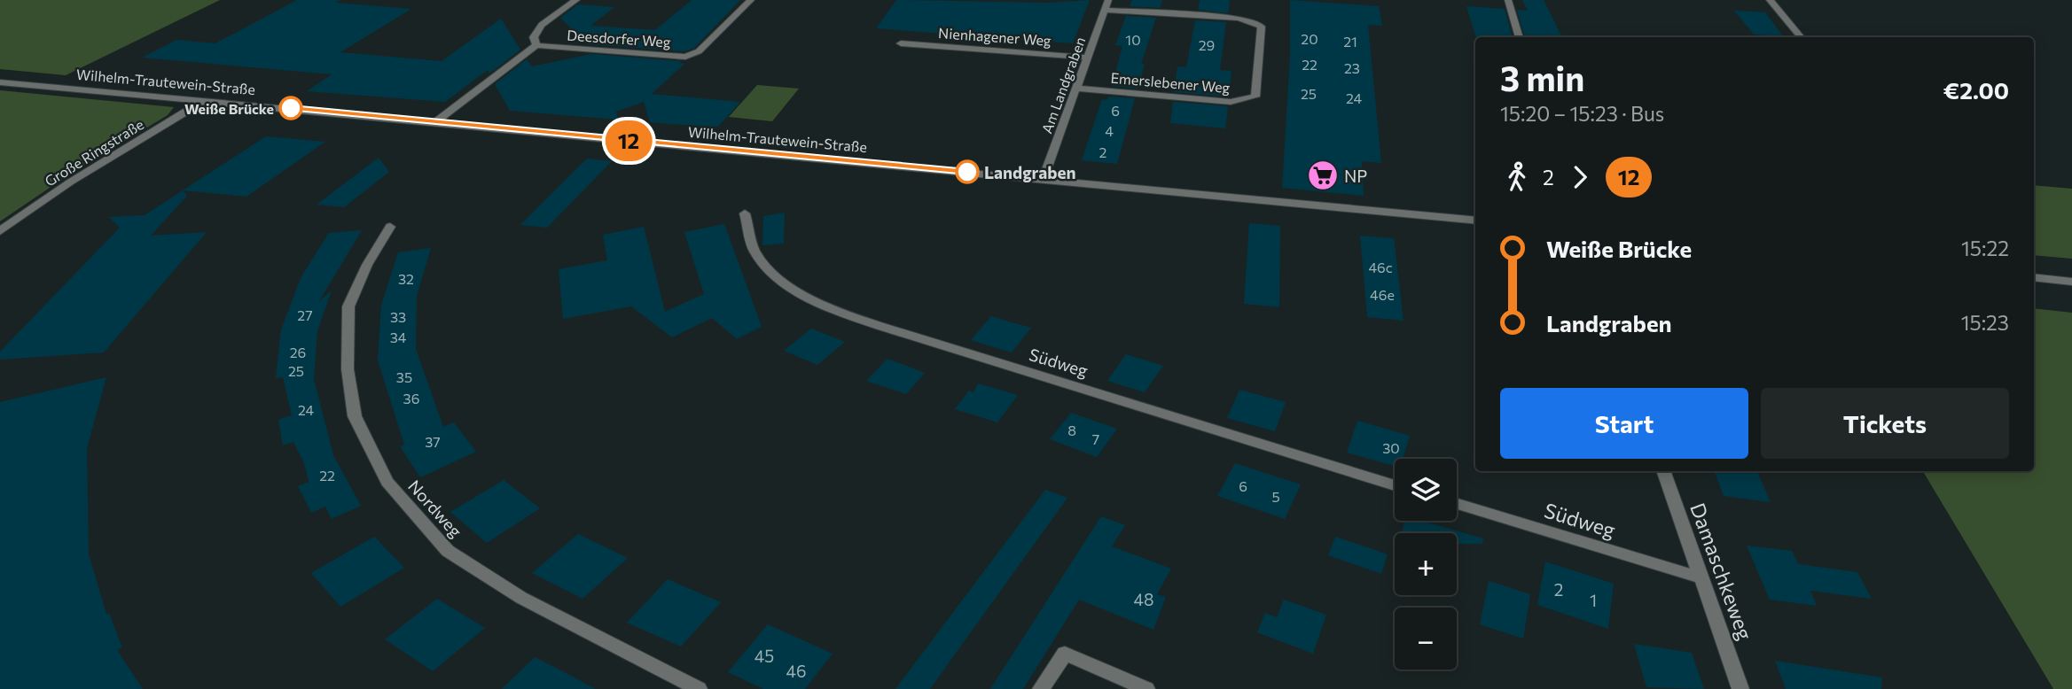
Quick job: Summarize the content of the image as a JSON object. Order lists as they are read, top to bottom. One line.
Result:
{"streets":{"street":["Nienhagener Weg","Deesdorfer Weg","Wilhelm-Trautewein-Straße","Emerslebener Weg","Am Landgraben","Große Ringstraße","Südweg","Nordweg","Damaschkeweg"]},"crossings":[["Nienhagener Weg","Am Landgraben"],["Wilhelm-Trautewein-Straße","Am Landgraben"],["Wilhelm-Trautewein-Straße","Große Ringstraße"],["Emerslebener Weg","Am Landgraben"],["Südweg","Damaschkeweg"]],"places":{"other":["Weiße Brücke","Landgraben"],"supermarket":["NP"]},"lines":["bus line 12"],"house_numbers":["20","10","21","29","22","23","25","24","6","4","2","46c","32","46e","27","33","34","26","25","35","36","24","8","7","37","30","22","6","5","2","48","1","45","46"],"page":{"on_map":"12","heading":["3 min","15:20 – 15:23 · Bus","€2.00"],"legs":["2","12"],"list":[{"name":"Weiße Brücke","value":"15:22"},{"name":"Landgraben","value":"15:23"}],"buttons":["Start","Tickets"],"map_buttons":["+","−"]}}
